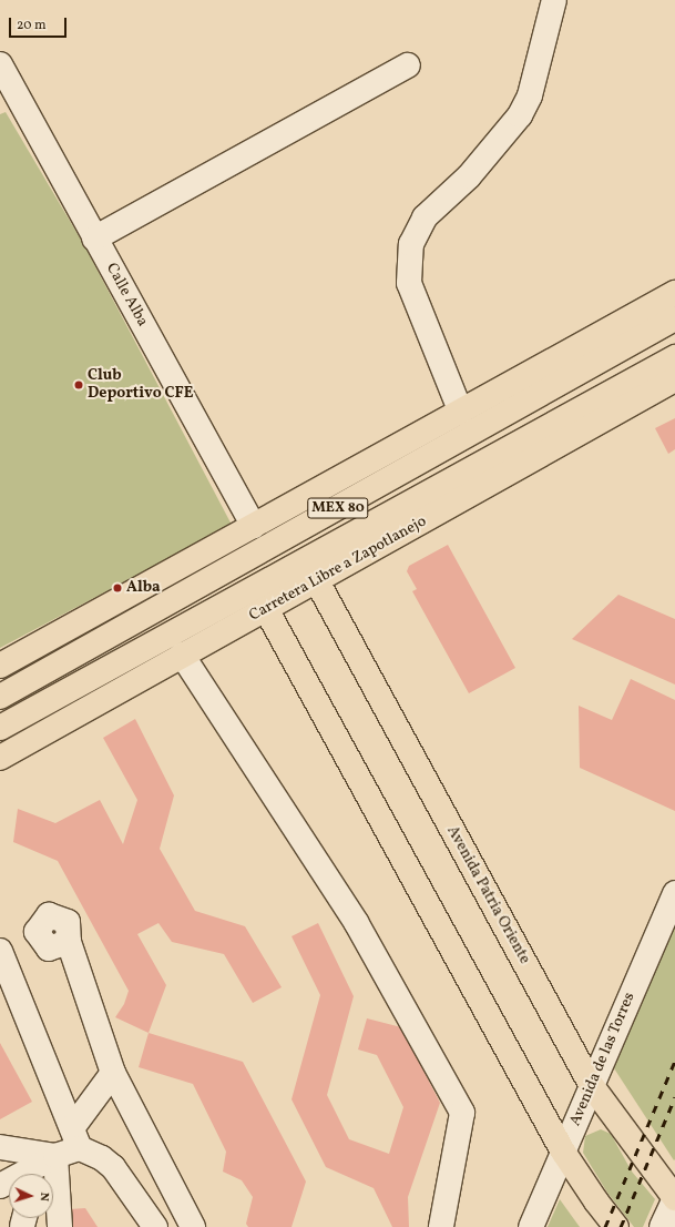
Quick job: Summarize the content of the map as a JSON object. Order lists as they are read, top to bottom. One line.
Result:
{"streets":{"main road":["MEX 80","Carretera Libre a Zapotlanejo","Avenida Patria Oriente"],"street":["Calle Alba","Avenida de las Torres"]},"crossings":[["Carretera Libre a Zapotlanejo","Avenida Patria Oriente"],["Avenida Patria Oriente","Avenida de las Torres"]],"places":["Club Deportivo CFE","Alba"],"scale_bar":"20 m","north":"right"}
